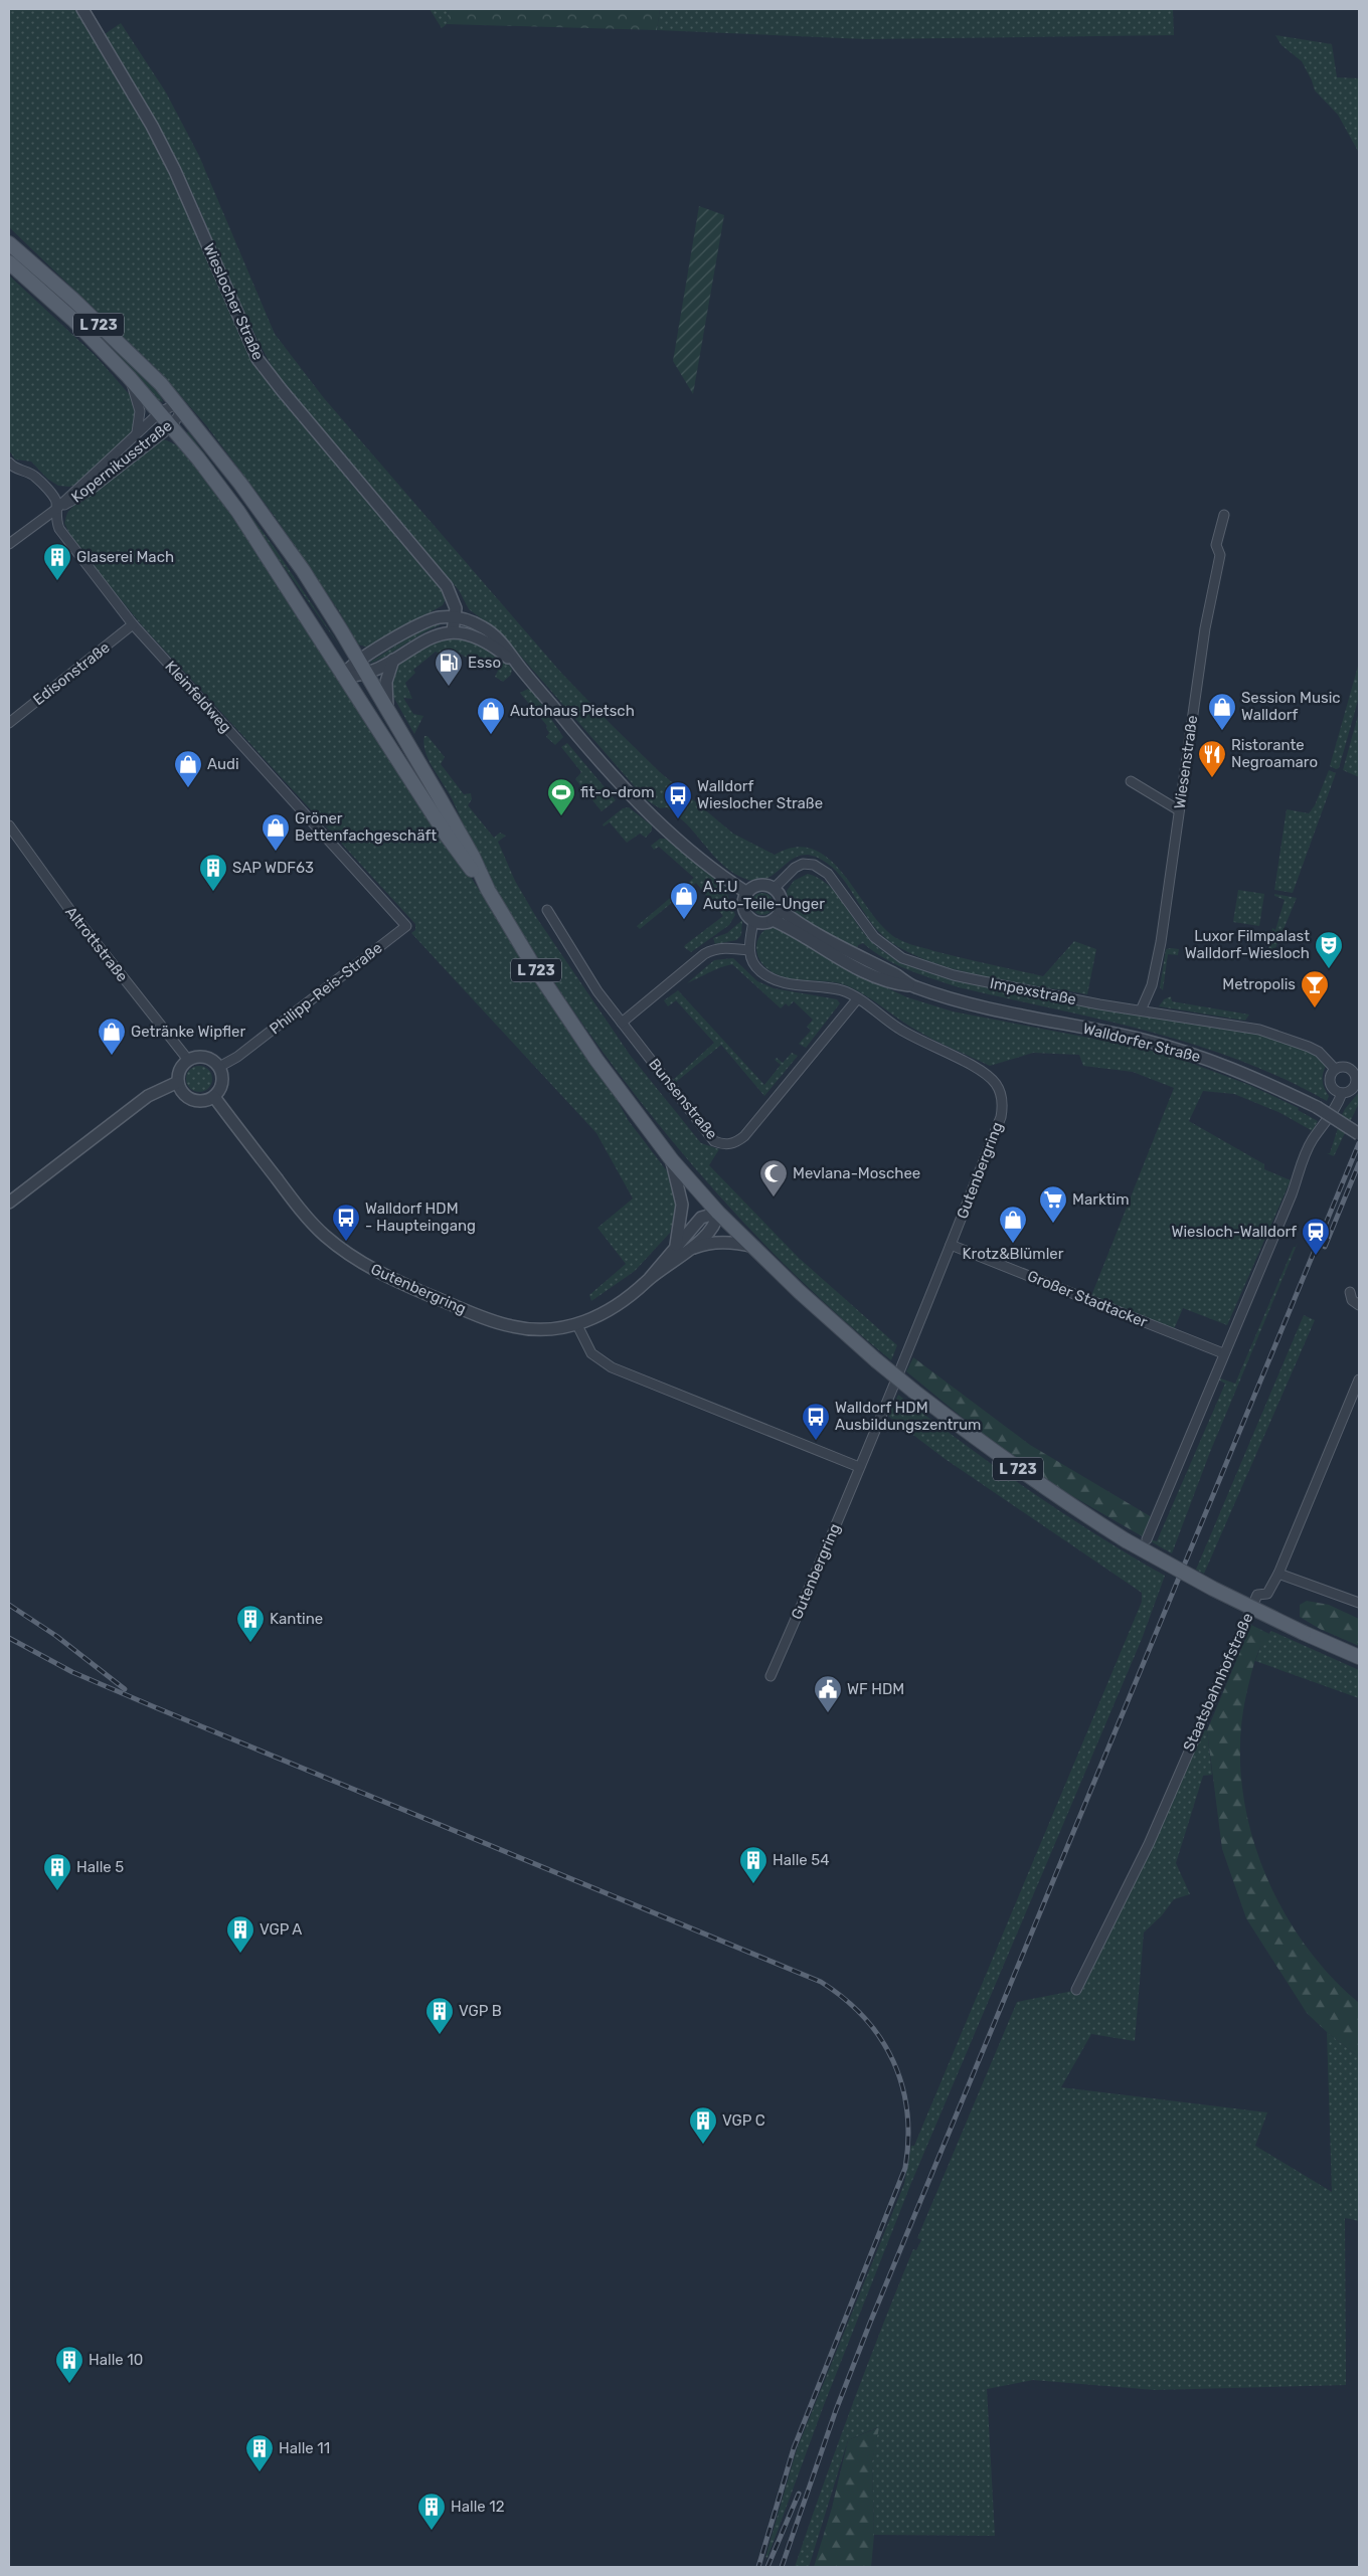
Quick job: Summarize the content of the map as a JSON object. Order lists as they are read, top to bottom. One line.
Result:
{"streets":{"main road":["L 723"],"street":["Wieslocher Straße","Kopernikusstraße","Edisonstraße","Kleinfeldweg","Wiesenstraße","Altrottstraße","Philipp-Reis-Straße","Impexstraße","Walldorfer Straße","Bunsenstraße","Gutenbergring","Großer Stadtacker","Staatsbahnhofstraße"]},"crossings":[["L 723","Kopernikusstraße"],["L 723","Gutenbergring"],["Kopernikusstraße","Kleinfeldweg"],["Edisonstraße","Kleinfeldweg"],["Kleinfeldweg","Philipp-Reis-Straße"],["Wiesenstraße","Impexstraße"],["Altrottstraße","Philipp-Reis-Straße"],["Altrottstraße","Gutenbergring"],["Philipp-Reis-Straße","Gutenbergring"],["Impexstraße","Walldorfer Straße"],["Bunsenstraße","Gutenbergring"],["Gutenbergring","Großer Stadtacker"]],"places":{"building":["Glaserei Mach","SAP WDF63","Kantine","Halle 54","Halle 5","VGP A","VGP B","VGP C","Halle 10","Halle 11","Halle 12"],"fuel station":["Esso"],"shop":["Session Music Walldorf","Autohaus Pietsch","Audi","Gröner Bettenfachgeschäft","A.T.U Auto-Teile-Unger","Getränke Wipfler","Krotz&Blümler"],"restaurant":["Ristorante Negroamaro"],"sports":["fit-o-drom"],"bus stop":["Walldorf Wieslocher Straße","Walldorf HDM - Haupteingang","Walldorf HDM Ausbildungszentrum"],"theatre":["Luxor Filmpalast Walldorf-Wiesloch"],"bar":["Metropolis"],"mosque":["Mevlana-Moschee"],"supermarket":["Marktim"],"station":["Wiesloch-Walldorf"],"public building":["WF HDM"]}}
